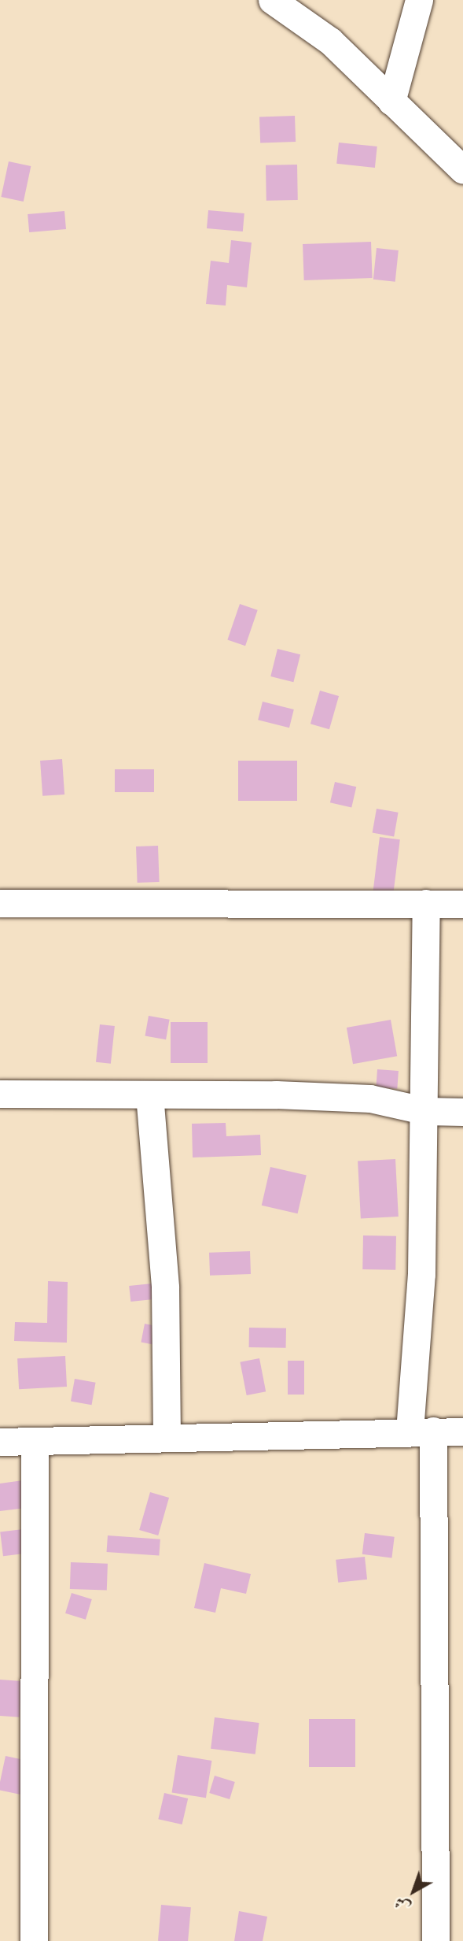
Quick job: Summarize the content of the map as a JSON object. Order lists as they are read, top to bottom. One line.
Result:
{"north":"bottom left"}
